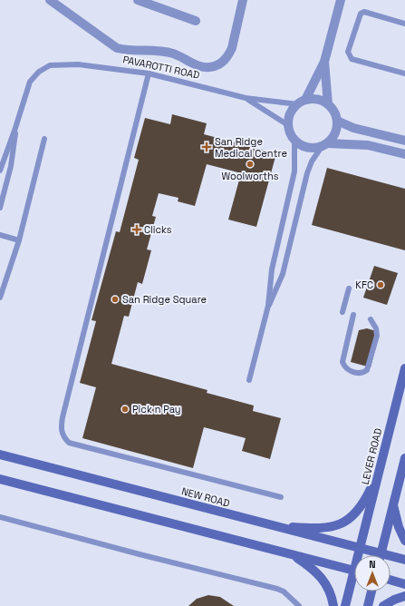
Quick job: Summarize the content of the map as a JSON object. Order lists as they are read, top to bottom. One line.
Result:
{"streets":{"main road":["LEVER ROAD","NEW ROAD"],"lane":["PAVAROTTI ROAD"]},"crossings":[["LEVER ROAD","NEW ROAD"]],"places":{"health":["San Ridge Medical Centre","Clicks"],"other":["Woolworths","KFC","San Ridge Square","Pick n Pay"]},"north":"top"}
